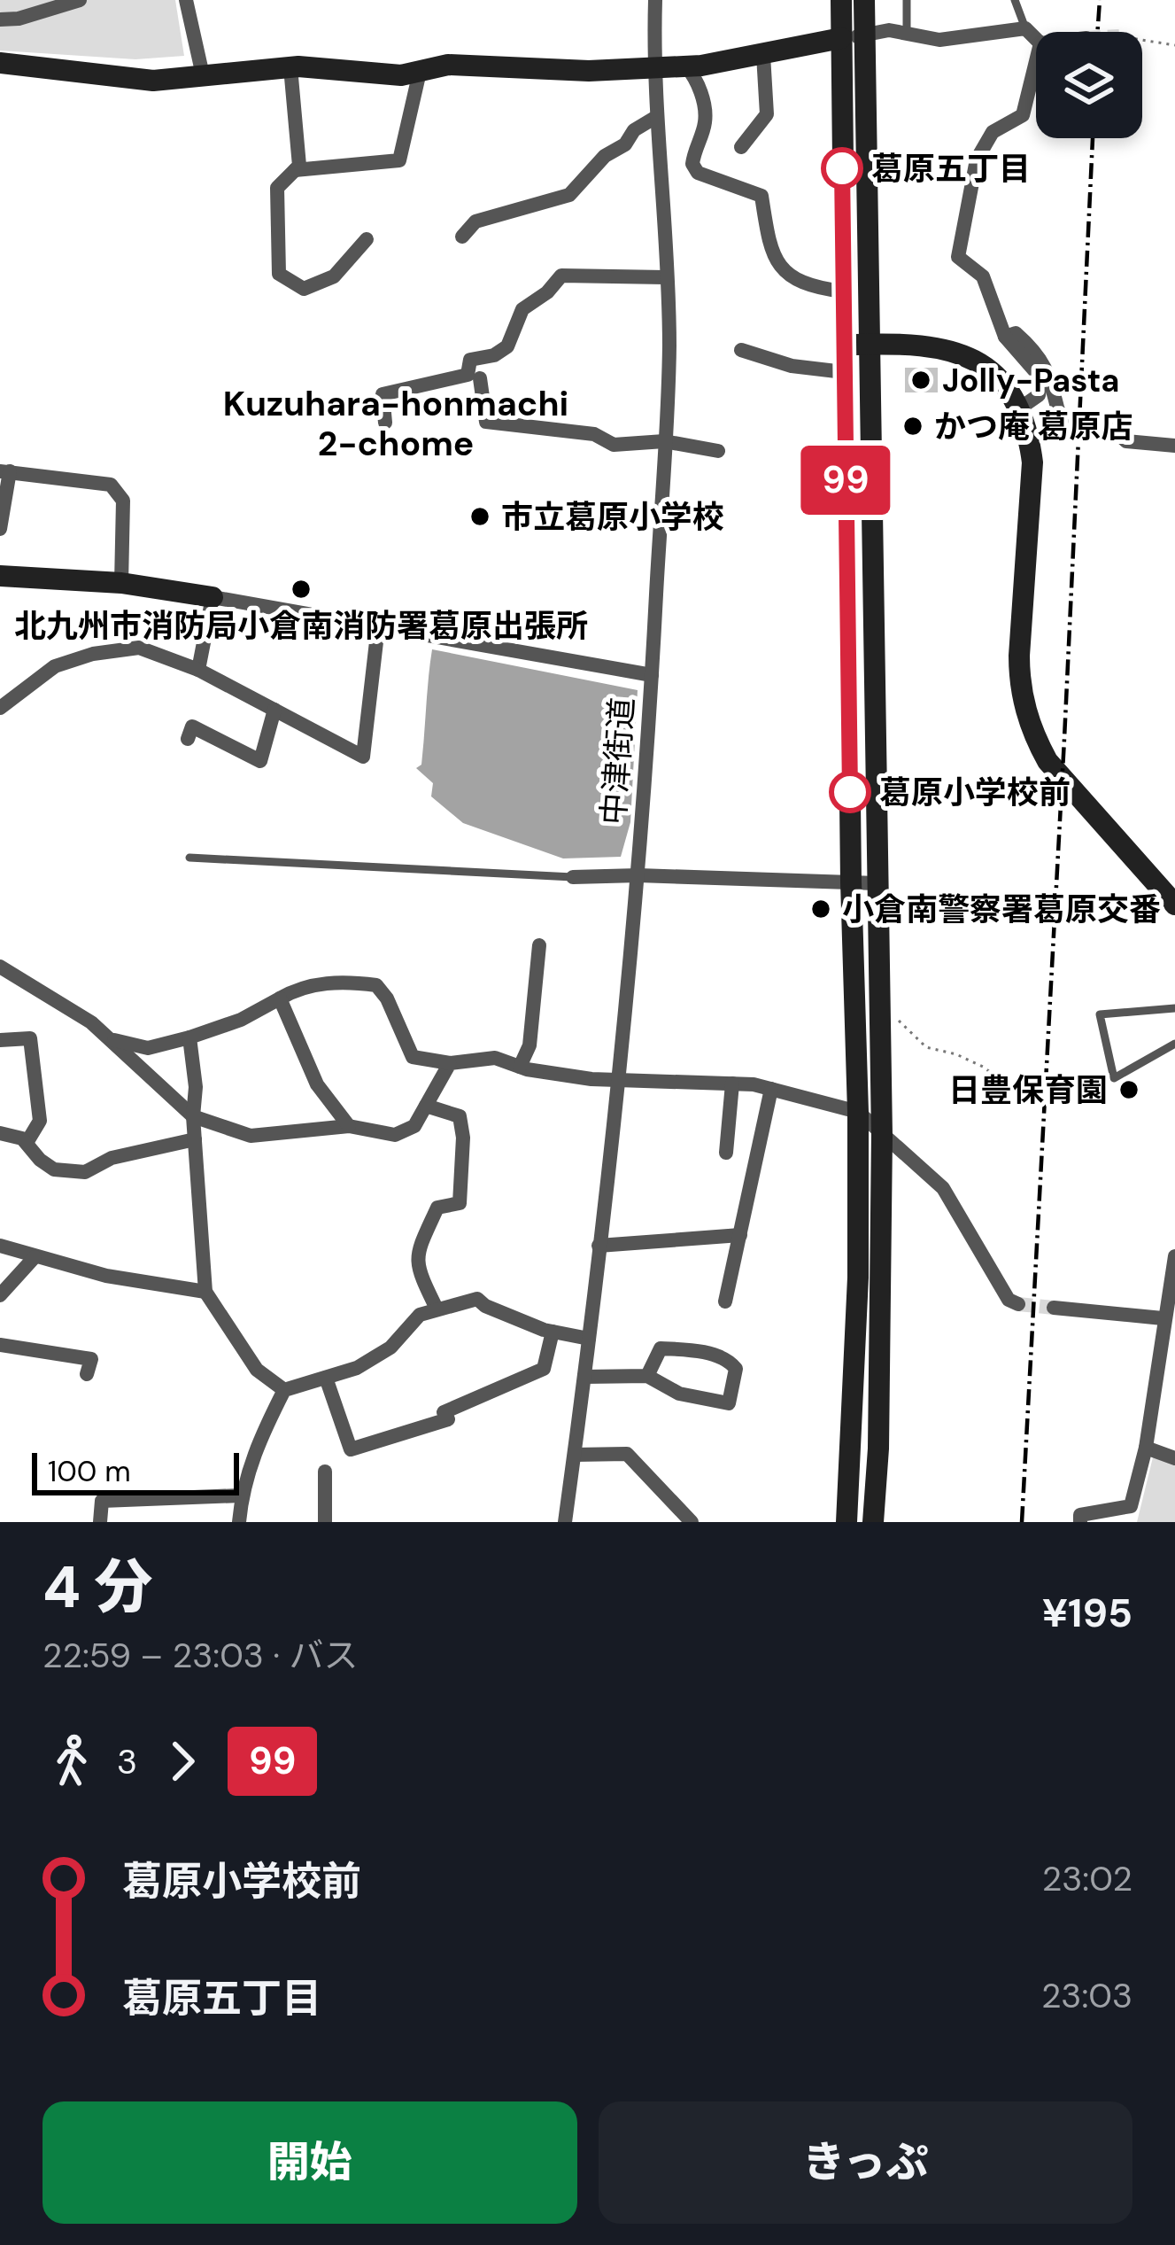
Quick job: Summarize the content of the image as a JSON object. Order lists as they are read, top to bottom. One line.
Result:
{"streets":{"street":["中津街道"]},"districts":["Kuzuhara-honmachi 2-chome"],"places":["葛原五丁目","Jolly-Pasta","かつ庵 葛原店","市立葛原小学校","北九州市消防局小倉南消防署葛原出張所","葛原小学校前","小倉南警察署葛原交番","日豊保育園"],"lines":["bus line 99"],"scale_bar":"100 m","page":{"on_map":"99","scale":"100 m","heading":["4 分","22:59 – 23:03 · バス","¥195"],"legs":["3","99"],"list":[{"name":"葛原小学校前","value":"23:02"},{"name":"葛原五丁目","value":"23:03"}],"buttons":["開始","きっぷ"]}}
